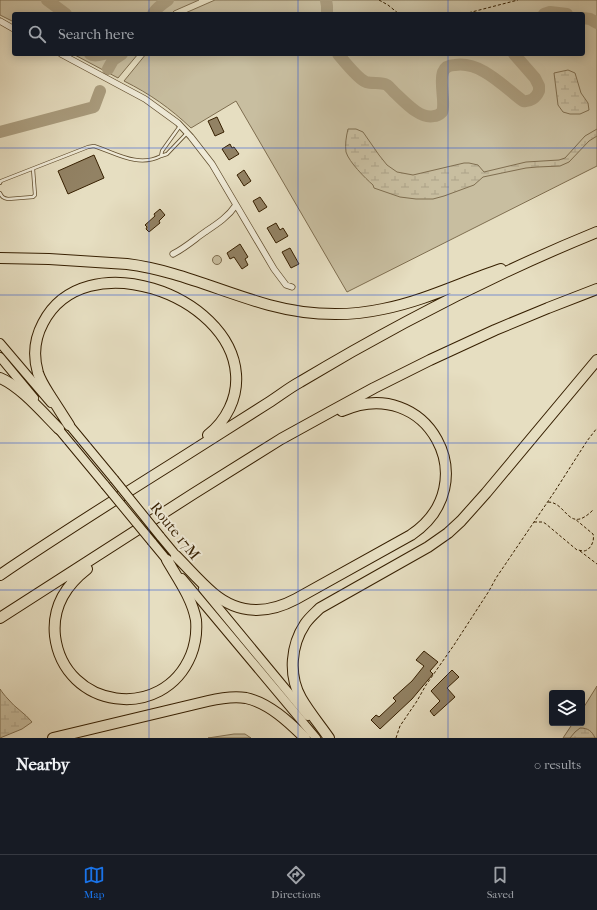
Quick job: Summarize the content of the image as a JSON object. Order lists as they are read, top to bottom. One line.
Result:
{"streets":{"main road":["Route 17M"]},"page":{"search":"Search here","heading":["Nearby","0 results"],"nav":["Map","Directions","Saved"]}}
